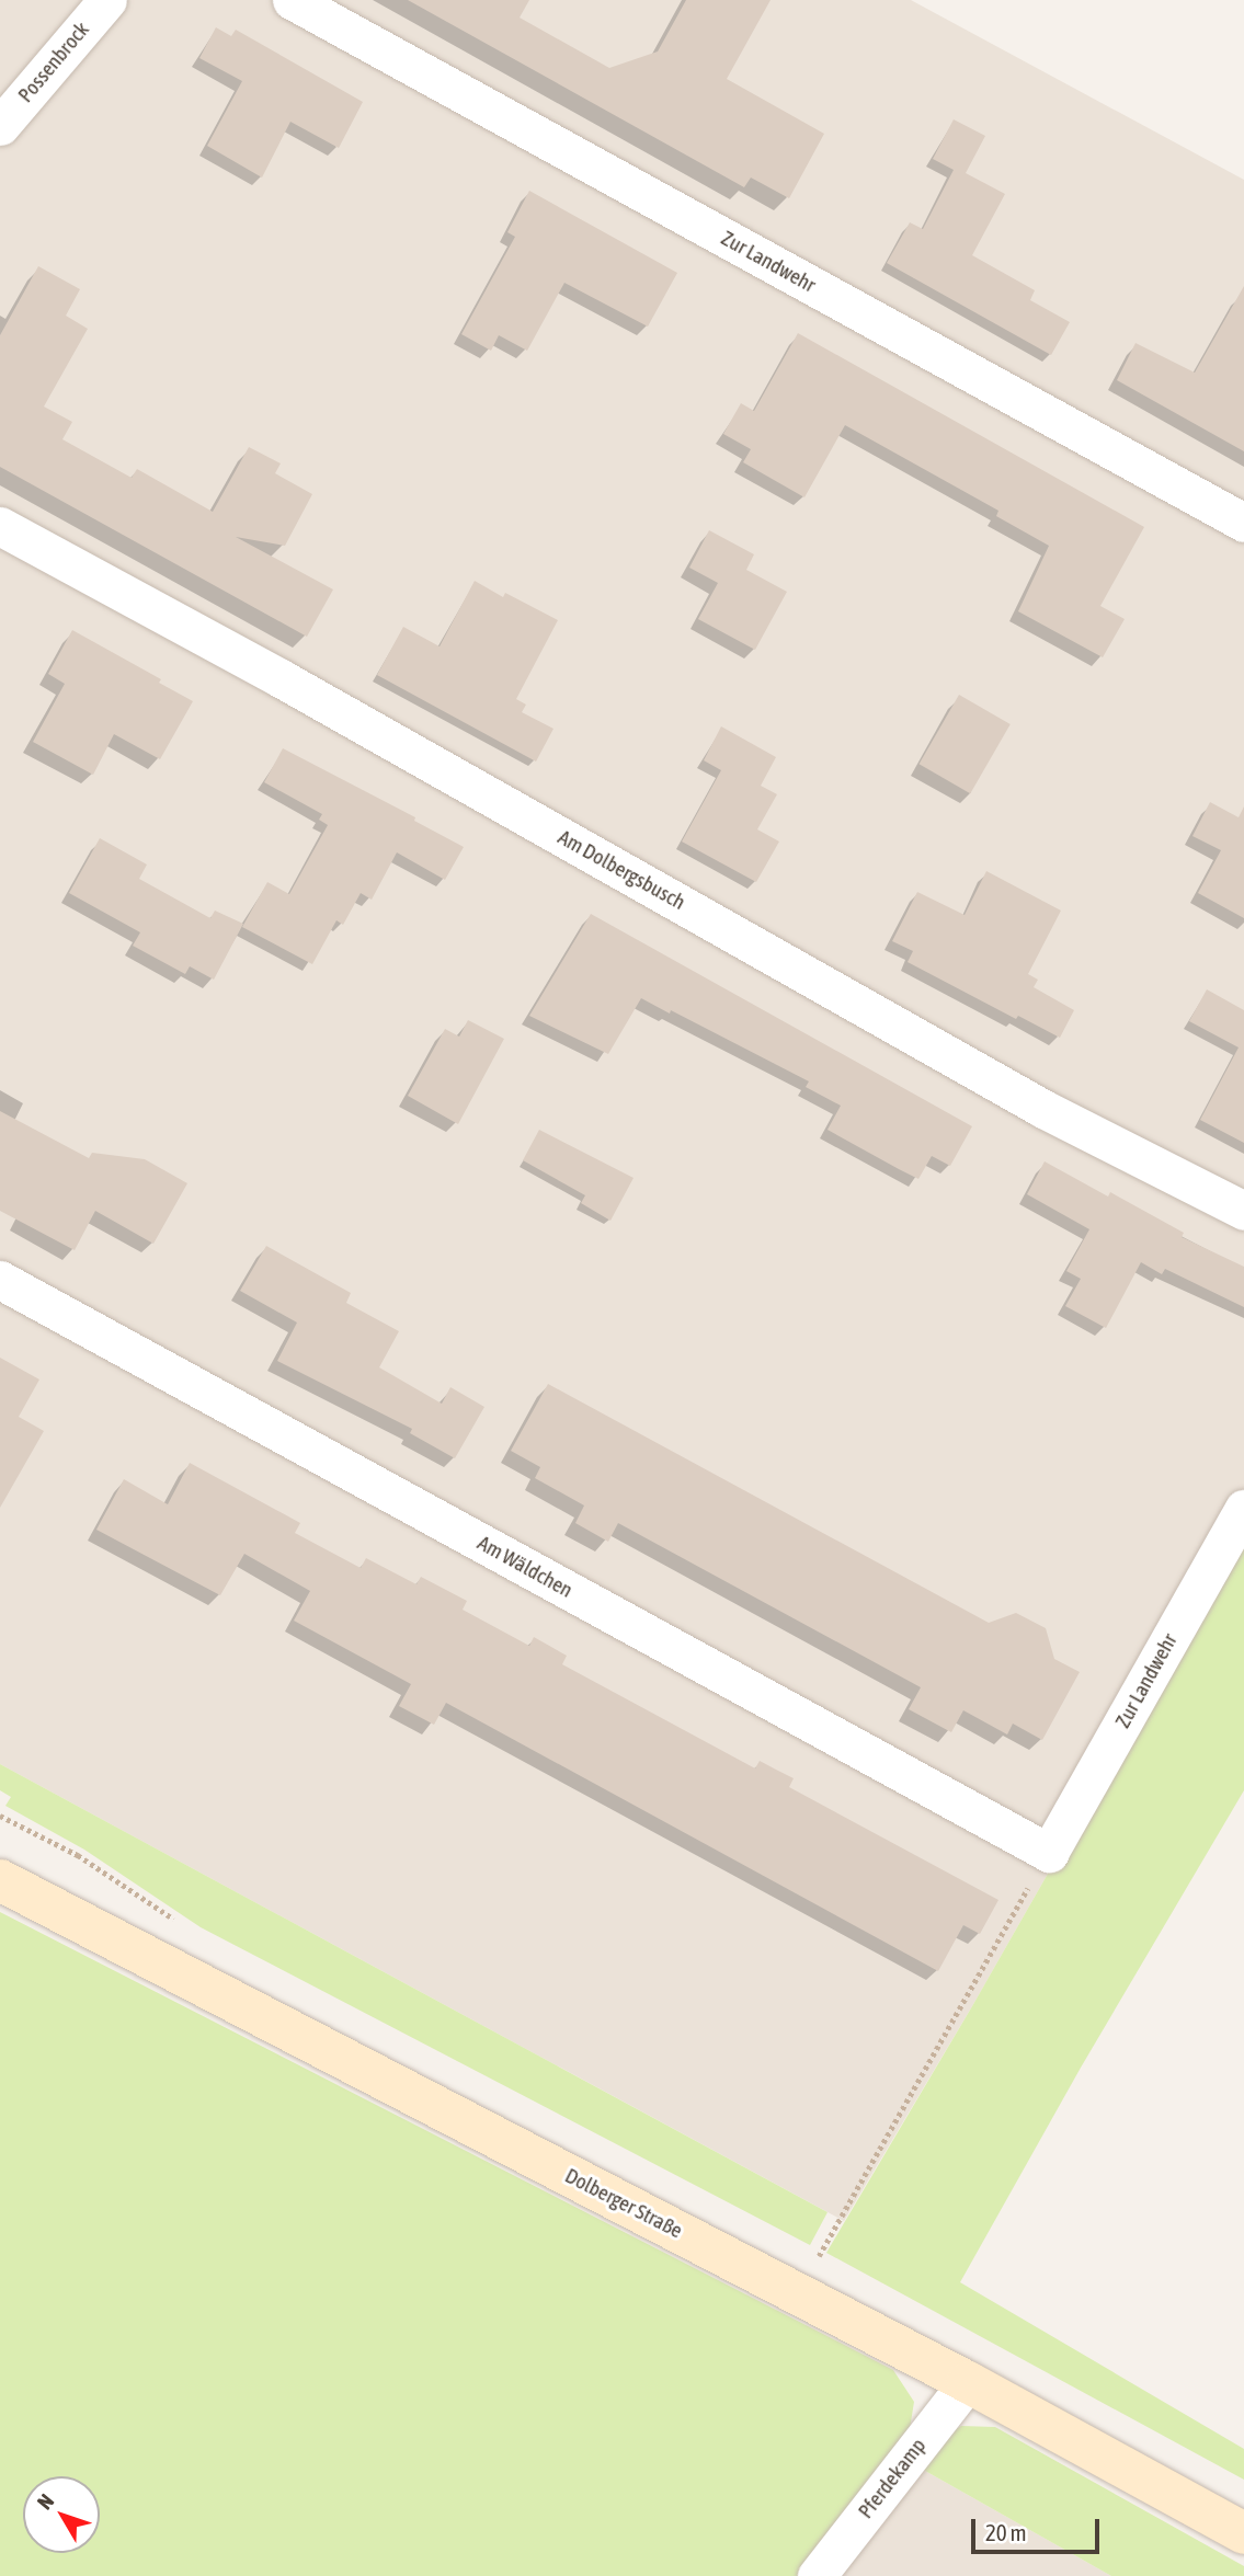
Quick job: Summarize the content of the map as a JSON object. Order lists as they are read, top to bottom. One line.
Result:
{"streets":{"main road":["Dolberger Straße"],"street":["Possenbrock","Zur Landwehr","Am Dolbergsbusch","Am Wäldchen","Pferdekamp"]},"crossings":[["Zur Landwehr","Am Wäldchen"],["Dolberger Straße","Pferdekamp"]],"scale_bar":"20 m","north":"top left"}
